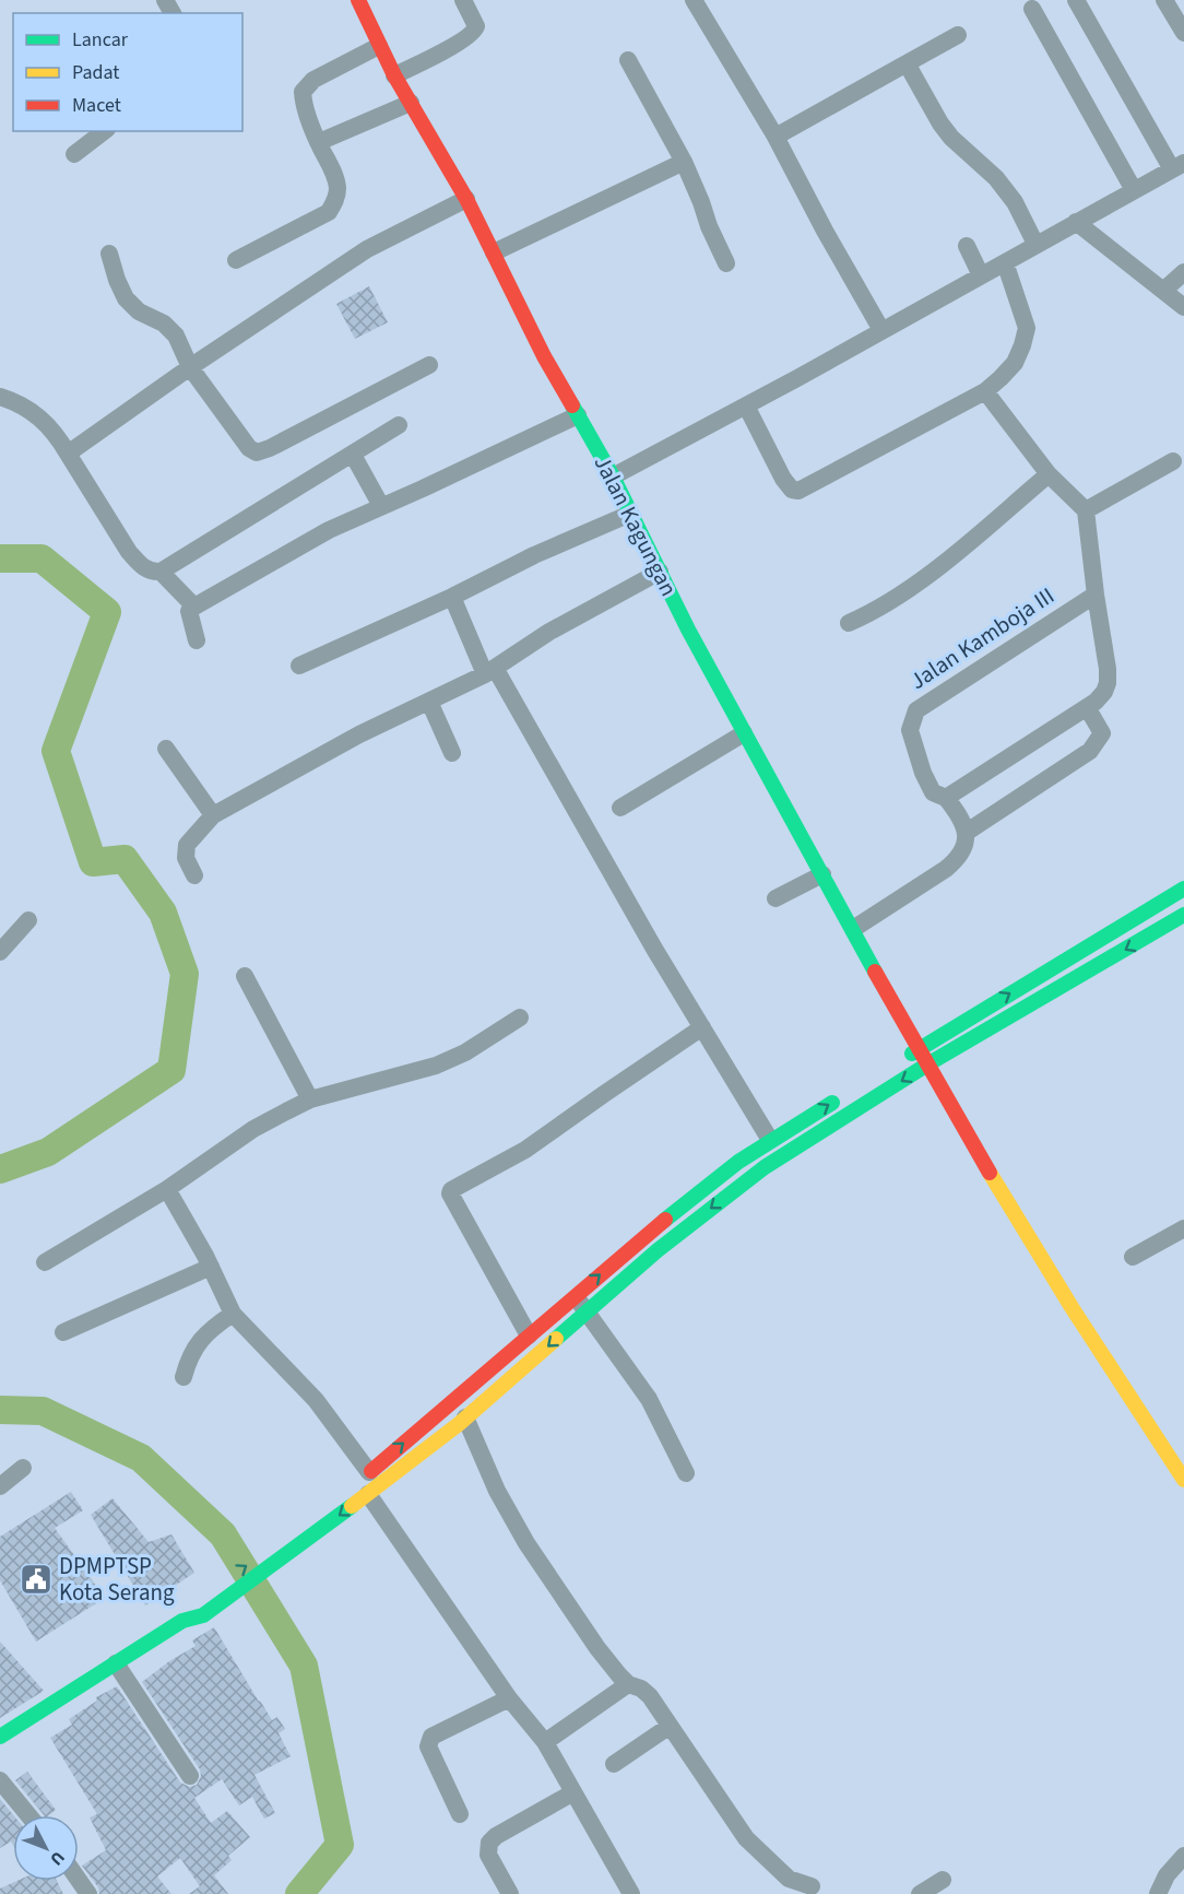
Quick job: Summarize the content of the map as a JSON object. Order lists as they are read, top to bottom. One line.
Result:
{"streets":{"main road":["Jalan Kagungan"],"street":["Jalan Kamboja III"]},"places":{"public building":["DPMPTSP Kota Serang"]},"legend":["Lancar","Padat","Macet"],"north":"bottom right"}
